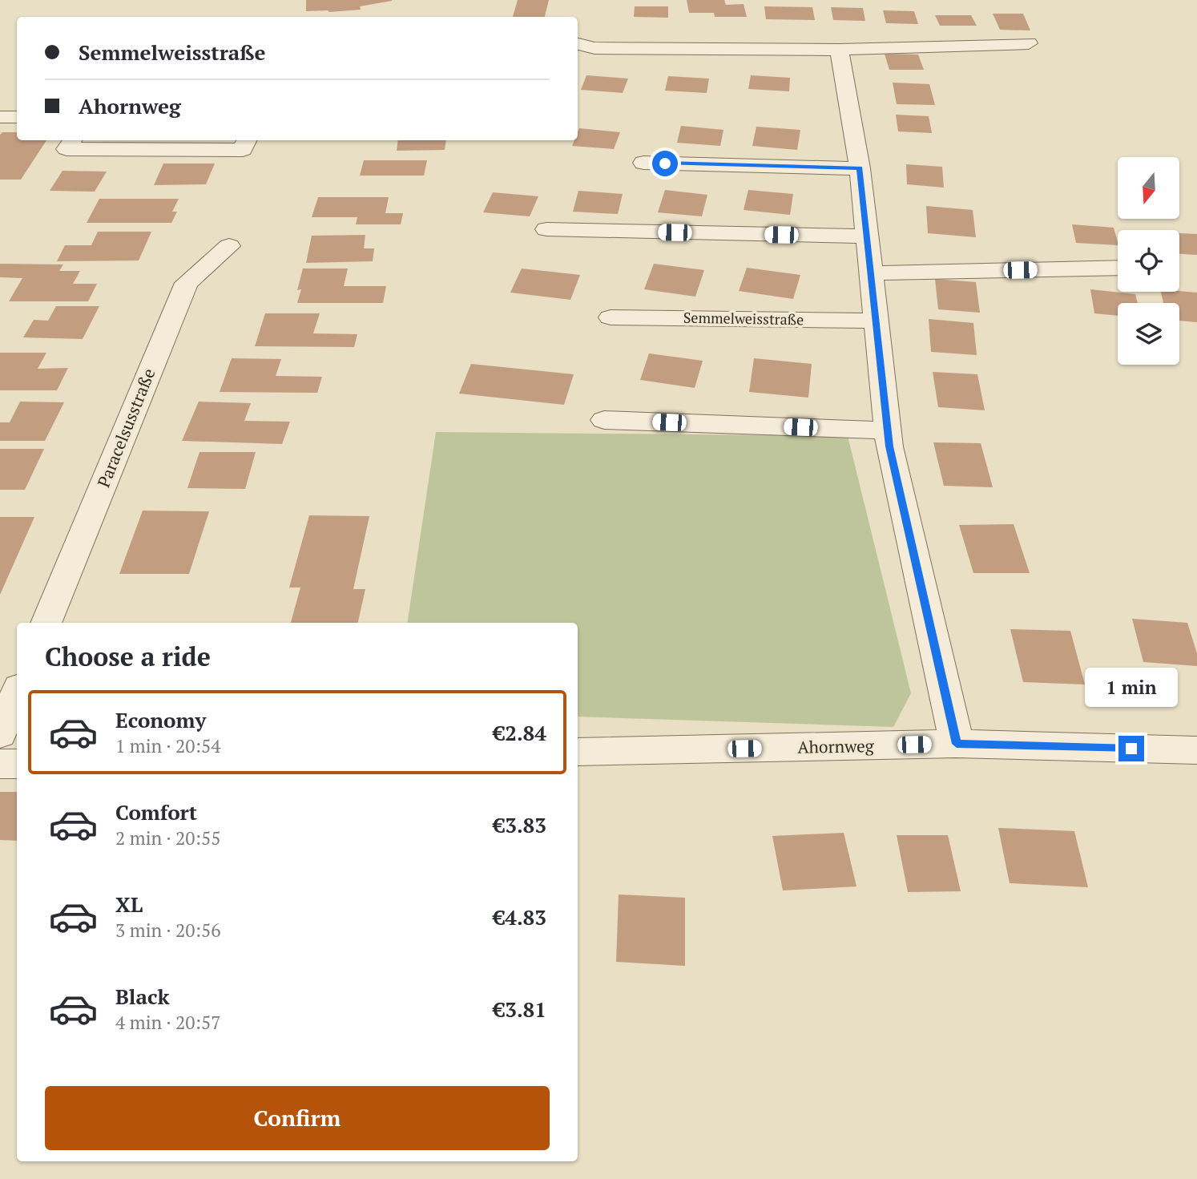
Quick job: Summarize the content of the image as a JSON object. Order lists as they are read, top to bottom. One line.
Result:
{"streets":{"street":["Semmelweisstraße","Paracelsusstraße","Ahornweg"]},"north":"bottom","page":{"banner":["Semmelweisstraße","Ahornweg"],"heading":"Choose a ride","bubble":"1 min","list":[{"name":"Economy","note":"1 min · 20:54","value":"€2.84"},{"name":"Comfort","note":"2 min · 20:55","value":"€3.83"},{"name":"XL","note":"3 min · 20:56","value":"€4.83"},{"name":"Black","note":"4 min · 20:57","value":"€3.81"}],"buttons":"Confirm"}}
